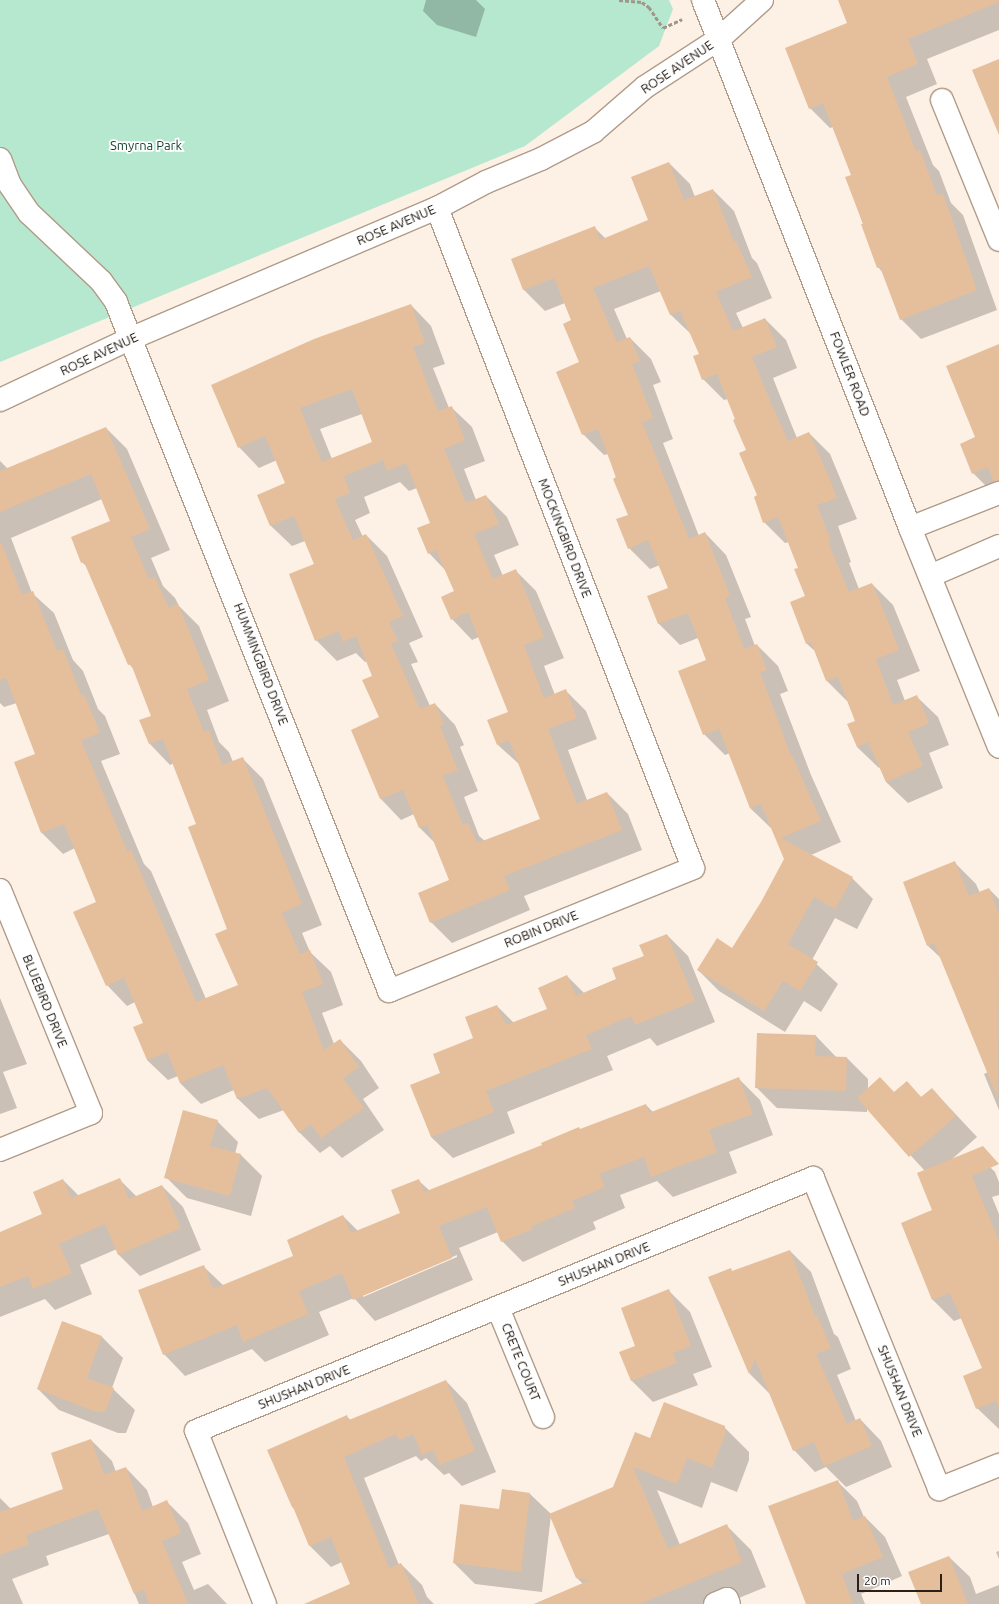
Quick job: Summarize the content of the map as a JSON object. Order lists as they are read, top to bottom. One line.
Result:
{"streets":{"street":["ROSE AVENUE","FOWLER ROAD","MOCKINGBIRD DRIVE","HUMMINGBIRD DRIVE","ROBIN DRIVE","BLUEBIRD DRIVE","SHUSHAN DRIVE","CRETE COURT"]},"crossings":[["ROSE AVENUE","FOWLER ROAD"],["ROSE AVENUE","MOCKINGBIRD DRIVE"],["ROSE AVENUE","HUMMINGBIRD DRIVE"],["MOCKINGBIRD DRIVE","ROBIN DRIVE"],["HUMMINGBIRD DRIVE","ROBIN DRIVE"],["SHUSHAN DRIVE","CRETE COURT"]],"parks":["Smyrna Park"],"scale_bar":"20 m"}
